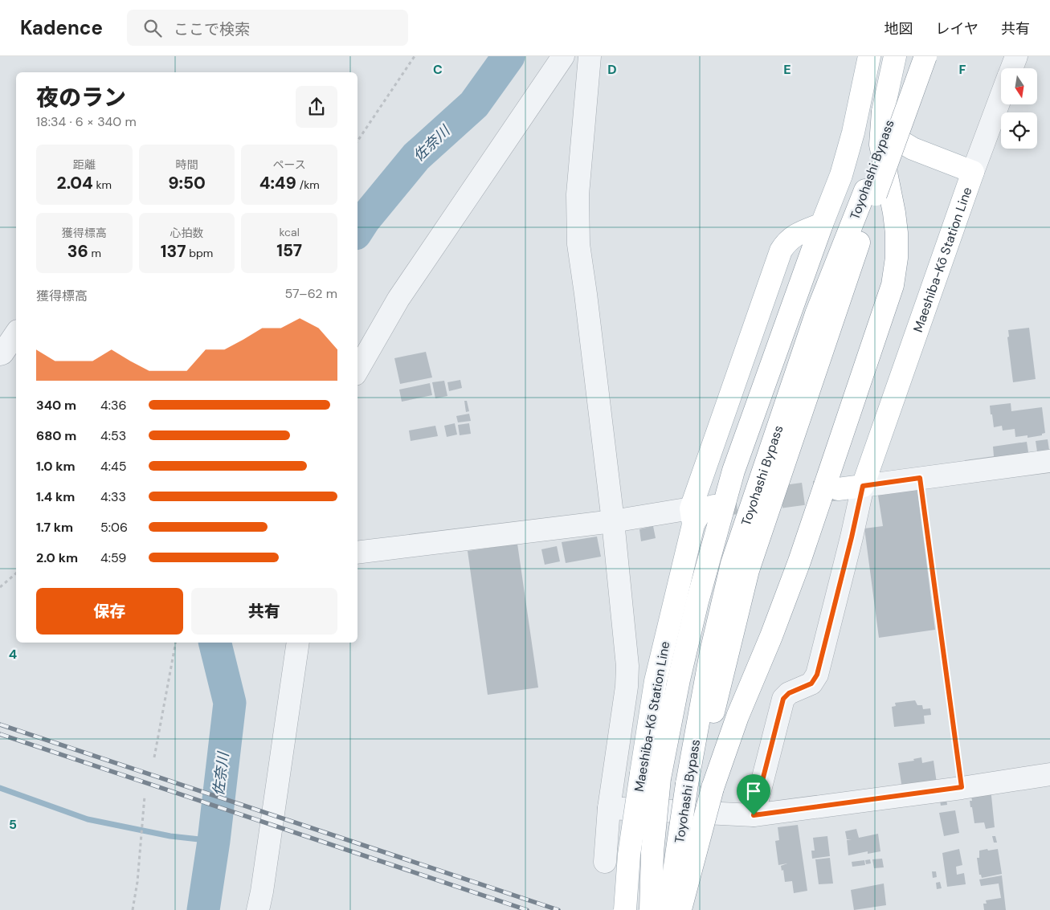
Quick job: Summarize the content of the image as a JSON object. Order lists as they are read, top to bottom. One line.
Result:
{"streets":{"main road":["Toyohashi Bypass","Maeshiba-Kō Station Line"]},"water":["佐奈川"],"north":"bottom","page":{"header":"Kadence","search":"ここで検索","nav":["地図","レイヤ","共有"],"heading":["夜のラン","18:34 · 6 × 340 m"],"stats":[["距離","2.04 km"],["時間","9:50"],["ペース","4:49 /km"],["獲得標高","36 m"],["心拍数","137 bpm"],["kcal","157"]],"chart":["獲得標高","57–62 m"],"list":[{"name":"340 m","note":"4:36"},{"name":"680 m","note":"4:53"},{"name":"1.0 km","note":"4:45"},{"name":"1.4 km","note":"4:33"},{"name":"1.7 km","note":"5:06"},{"name":"2.0 km","note":"4:59"}],"buttons":["保存","共有"]},"grid":{"columns":["C","D","E","F"],"rows":["4","5"]}}
